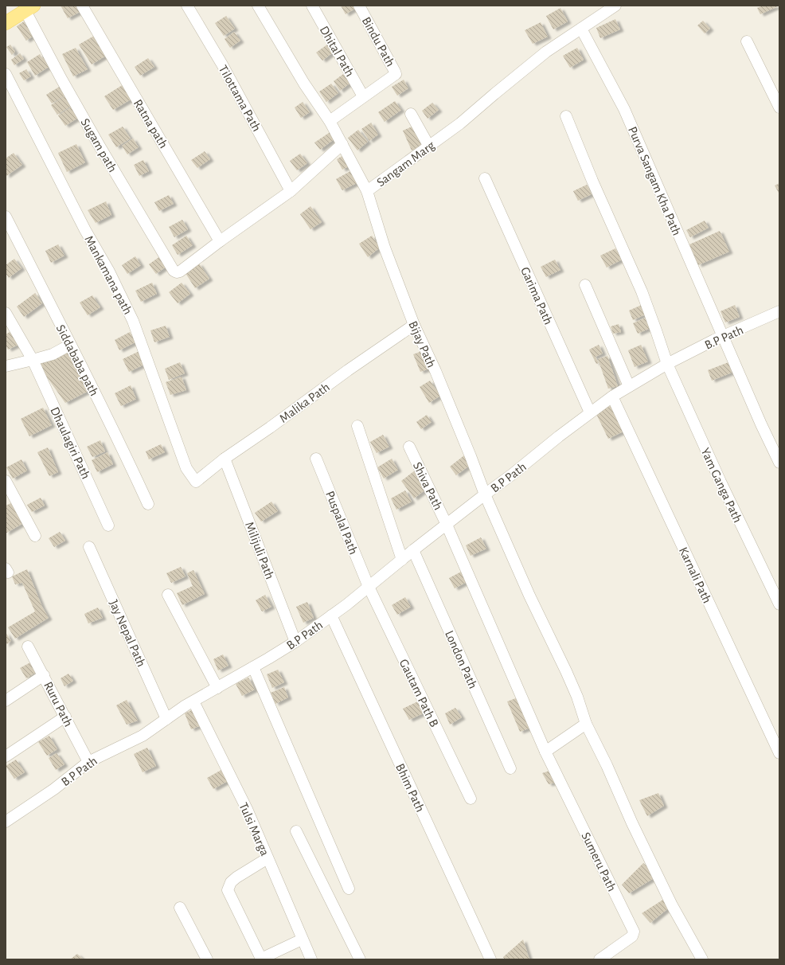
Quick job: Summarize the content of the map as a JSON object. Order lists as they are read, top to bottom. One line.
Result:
{"streets":{"street":["Bindu Path","Dhital Path","Tilottama Path","Ratna path","Sugam path","Sangam Marg","Purva Sangam Kha Path","Mankamana path","Garima Path","B.P Path","Bijay Path","Siddababa path","Malika Path","Dhaulagiri Path","Yam Ganga Path","Shiva Path","Puspalal Path","Milijuli Path","Karnali Path","Jay Nepal Path","London Path","Gautam Path B","Ruru Path","Bhim Path","Tulsi Marga","Sumeru Path"]},"crossings":[["Bindu Path","Dhital Path"],["Bindu Path","Sangam Marg"],["Ratna path","Sugam path"],["Sangam Marg","Purva Sangam Kha Path"],["Sangam Marg","Bijay Path"],["Purva Sangam Kha Path","B.P Path"],["Mankamana path","Malika Path"],["Garima Path","B.P Path"],["B.P Path","Bijay Path"],["B.P Path","Yam Ganga Path"],["B.P Path","Shiva Path"],["B.P Path","Puspalal Path"],["B.P Path","Milijuli Path"],["B.P Path","Karnali Path"],["B.P Path","Jay Nepal Path"],["B.P Path","London Path"],["B.P Path","Gautam Path B"],["B.P Path","Ruru Path"],["B.P Path","Bhim Path"],["B.P Path","Tulsi Marga"],["Bijay Path","Malika Path"],["Malika Path","Milijuli Path"],["Shiva Path","Sumeru Path"],["Puspalal Path","Gautam Path B"]]}
